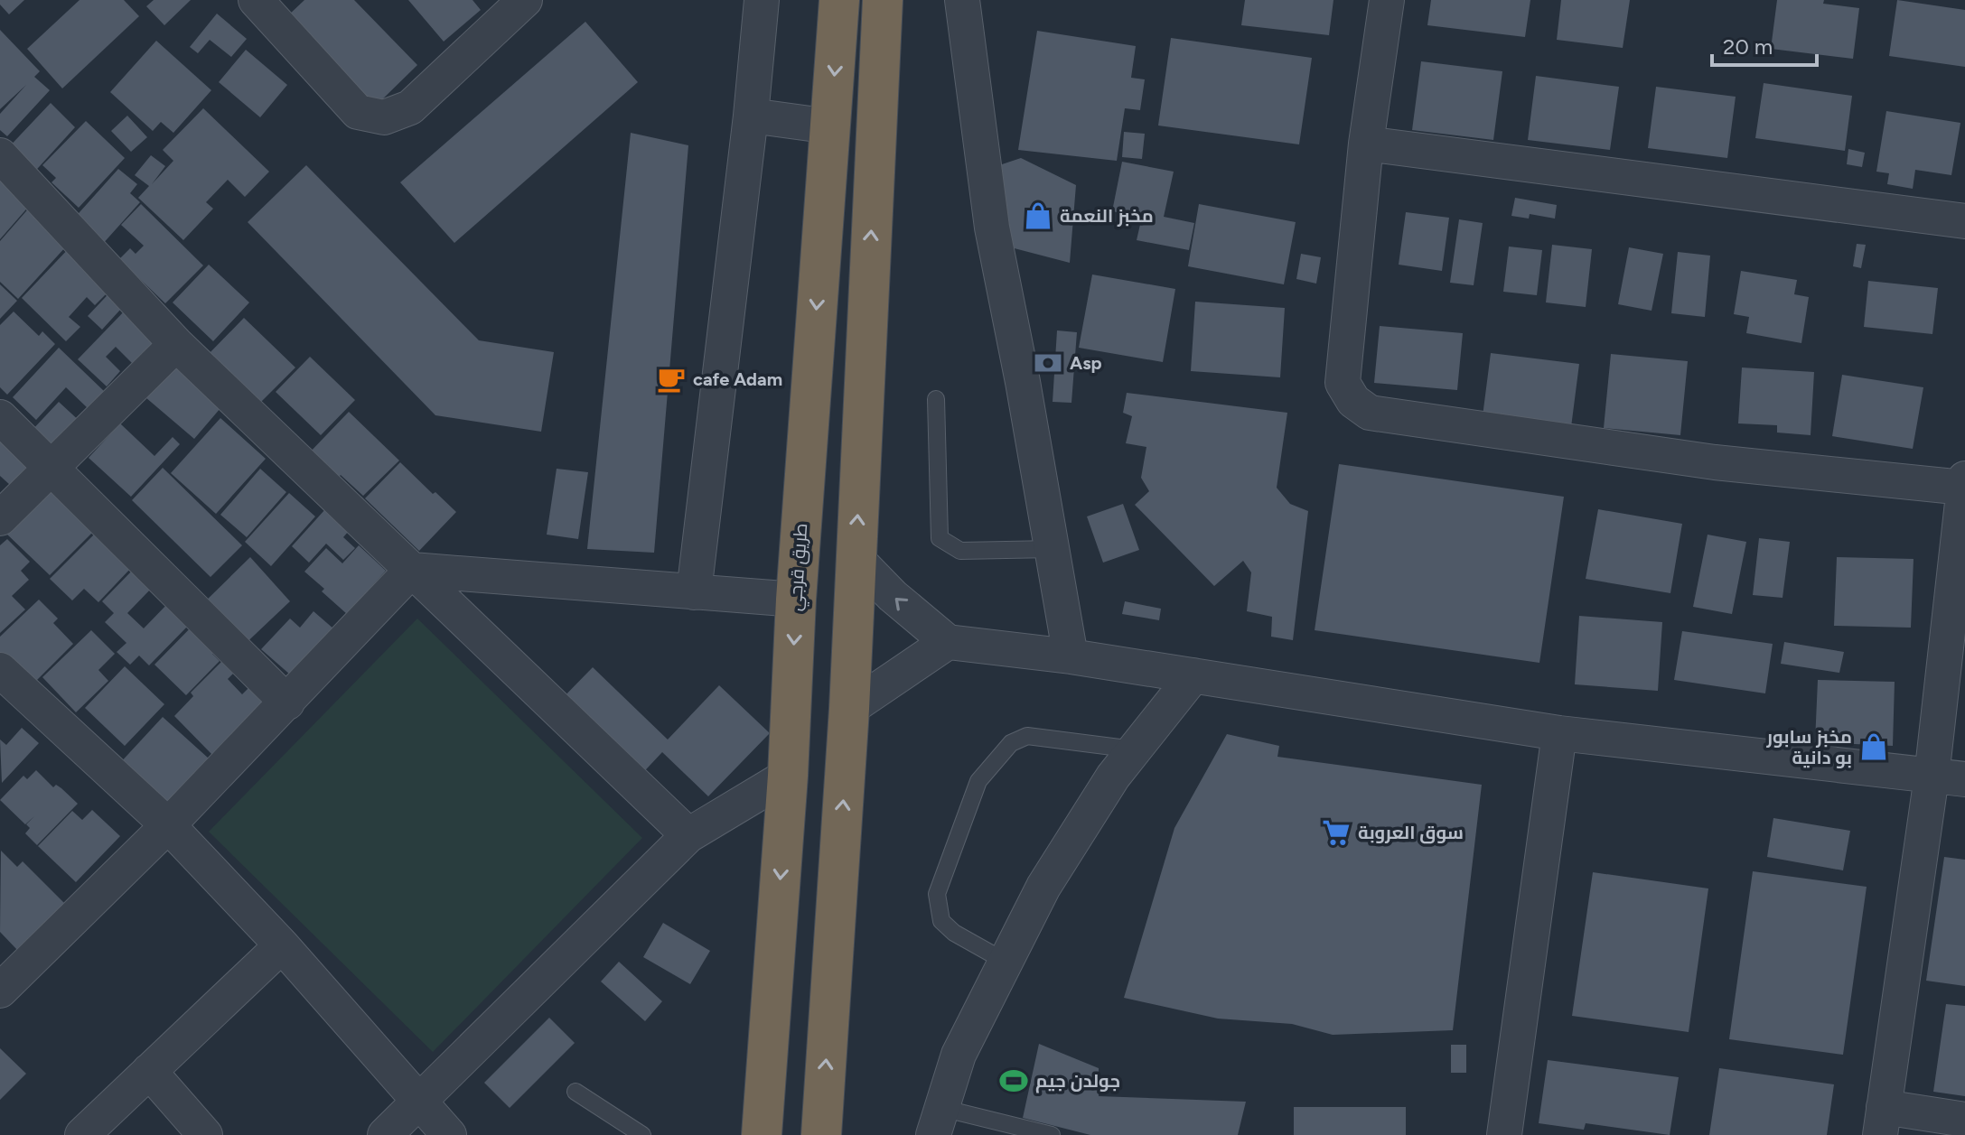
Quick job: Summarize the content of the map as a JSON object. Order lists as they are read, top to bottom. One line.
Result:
{"streets":{"highway":["طريق قرجي"]},"places":{"shop":["مخبز النعمة","مخبز سابور بو دانية"],"bank":["Asp"],"cafe":["cafe Adam"],"supermarket":["سوق العروبة"],"sports":["جولدن جيم"]},"scale_bar":"20 m"}
